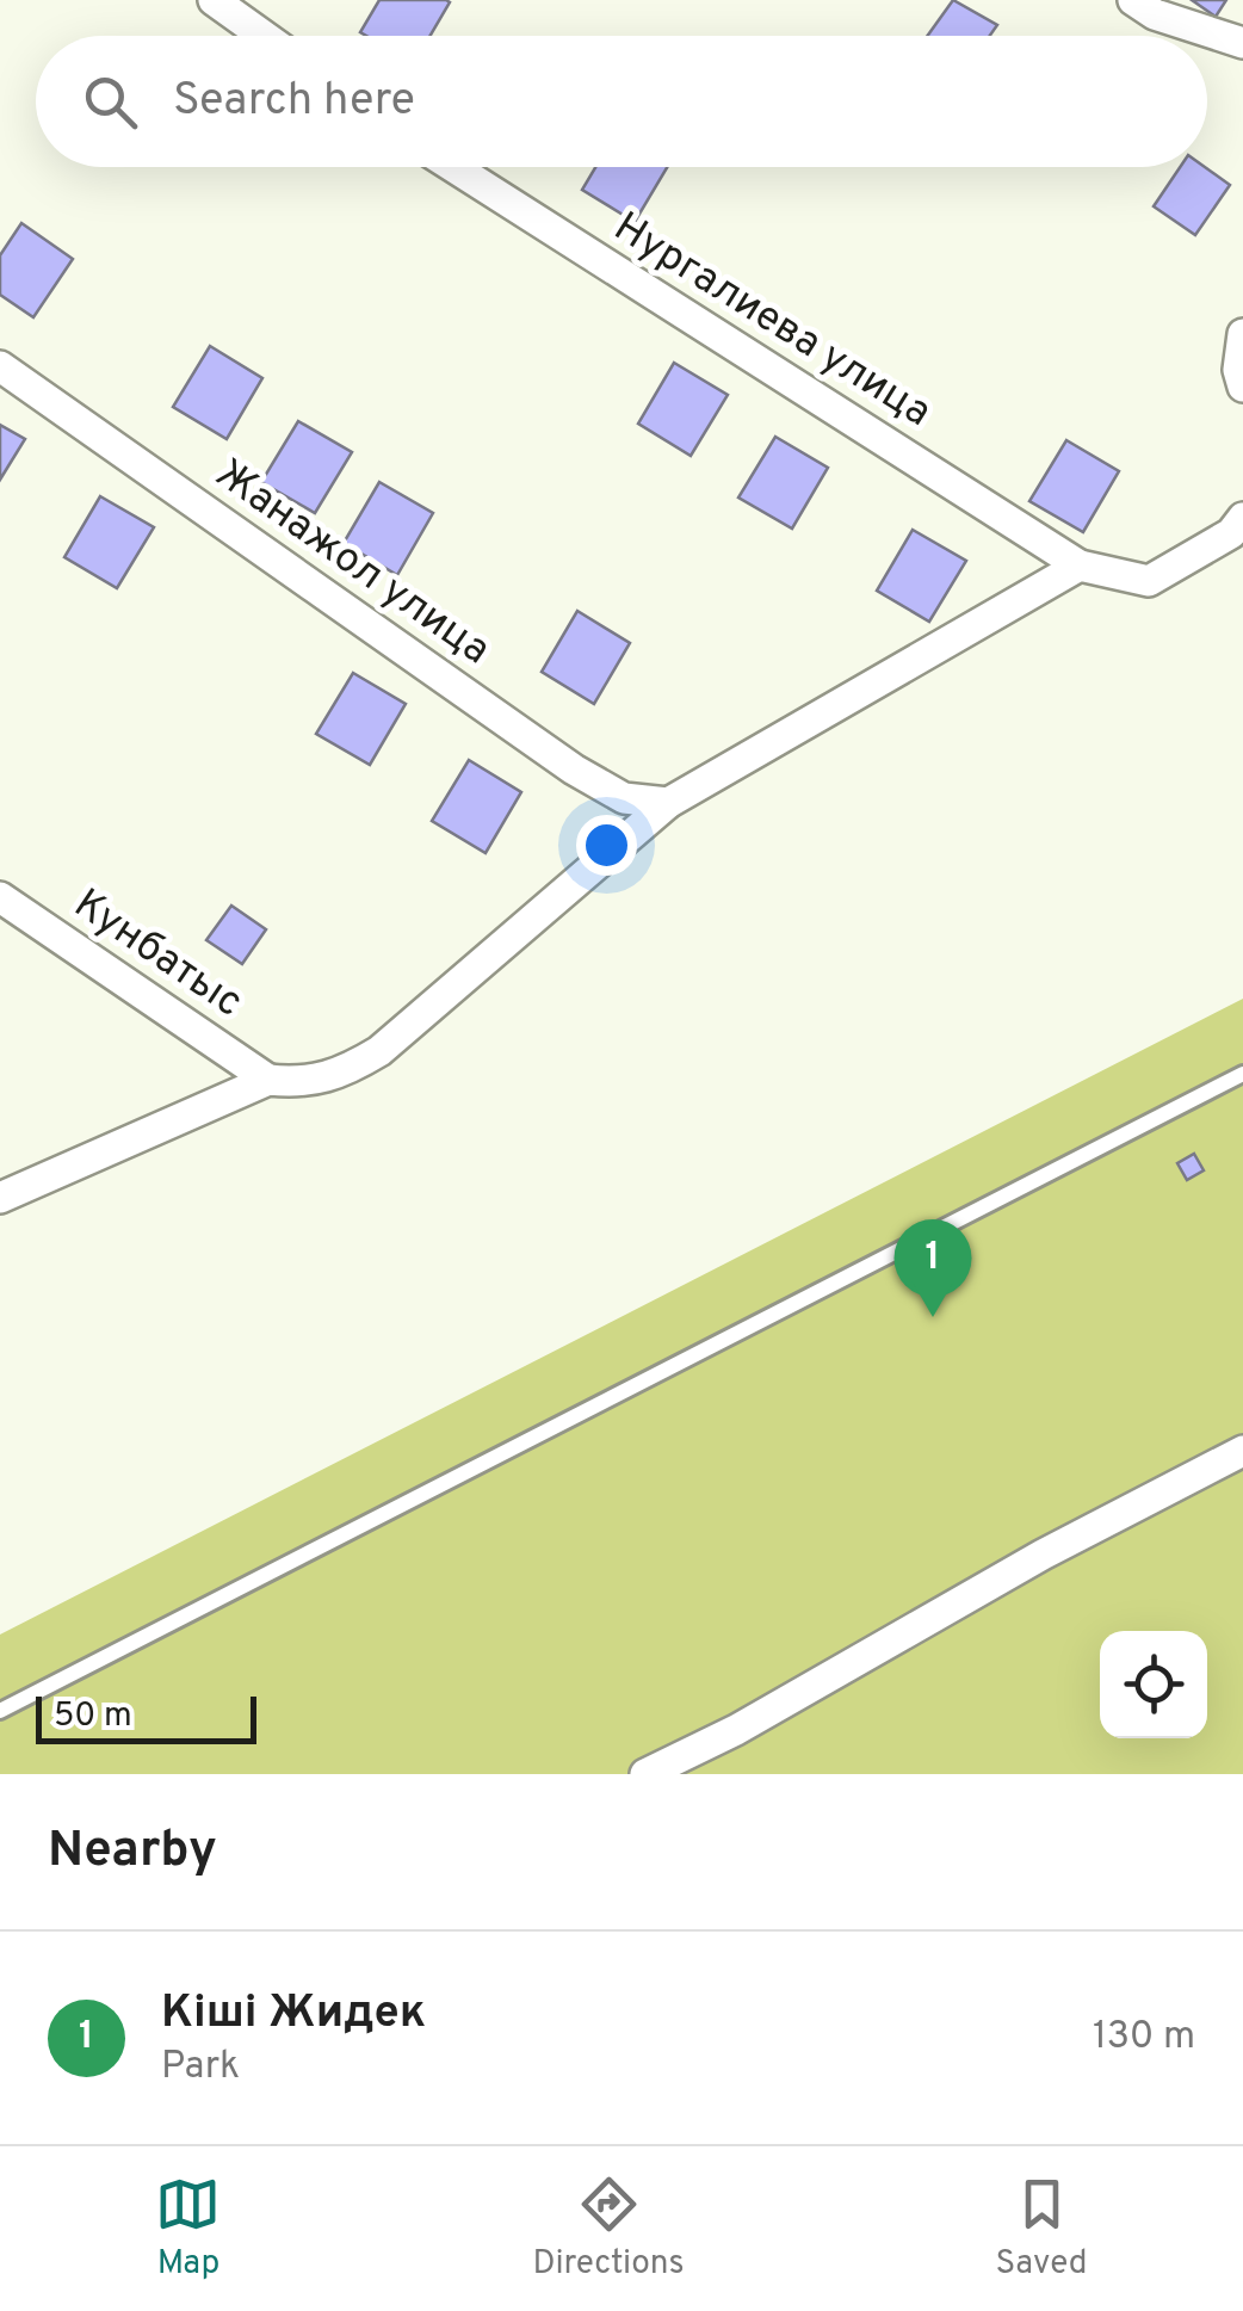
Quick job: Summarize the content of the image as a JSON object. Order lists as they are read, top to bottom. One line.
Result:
{"streets":{"street":["Нургалиева улица","Жанажол улица","Кунбатыс"]},"scale_bar":"50 m","page":{"search":"Search here","pins":"1","scale":"50 m","heading":"Nearby","list":[{"mark":"1","name":"Кіші Жидек","note":"Park","value":"130 m"}],"nav":["Map","Directions","Saved"]}}
